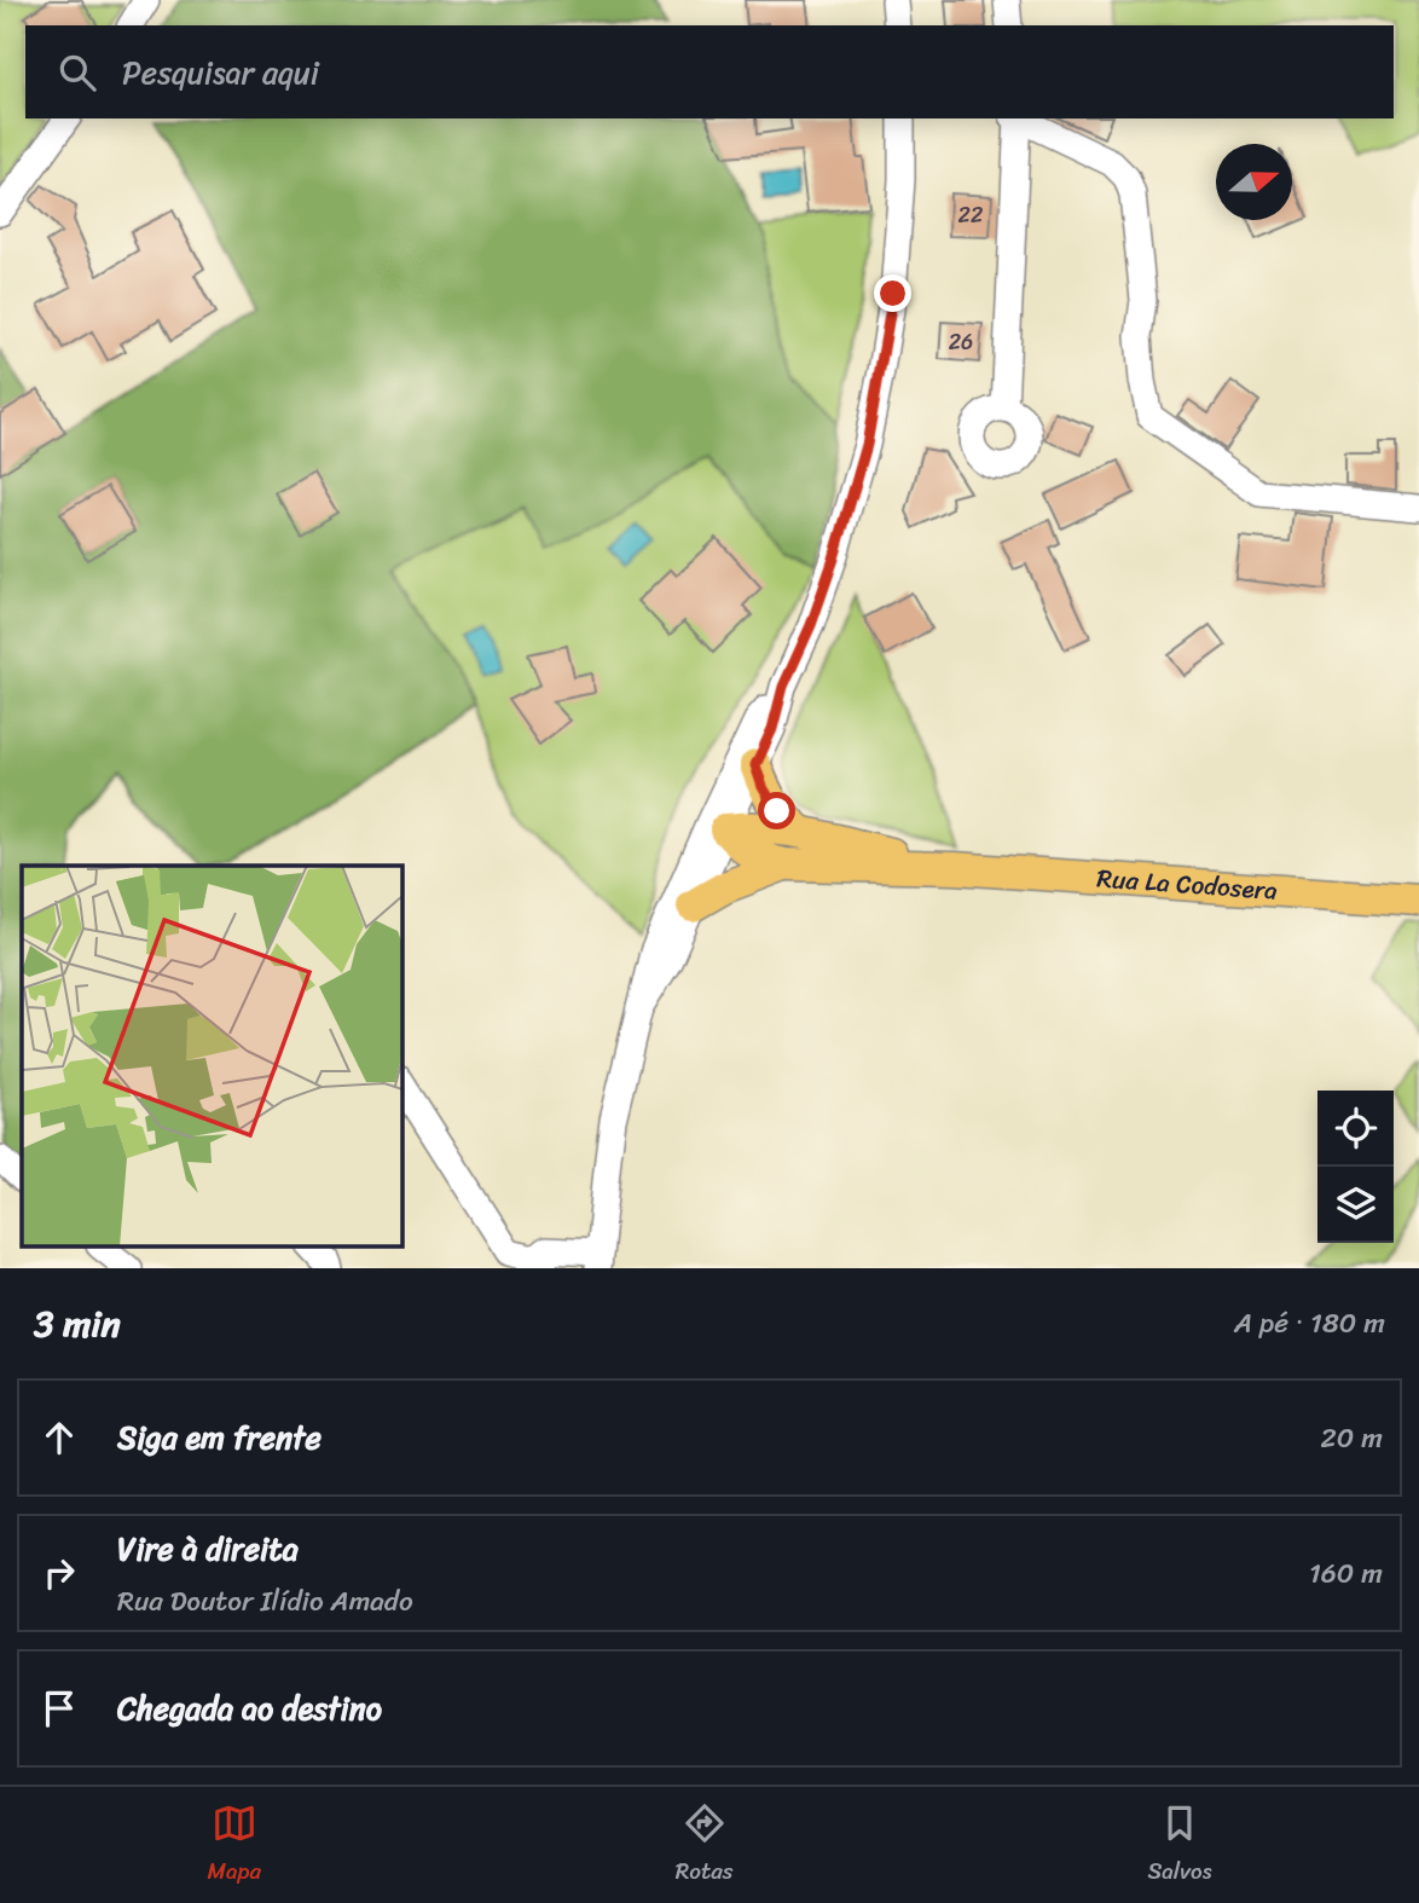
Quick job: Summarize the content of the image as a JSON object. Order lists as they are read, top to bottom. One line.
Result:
{"streets":{"main road":["Rua La Codosera"]},"house_numbers":["22","26"],"north":"right","page":{"search":"Pesquisar aqui","heading":["3 min","A pé · 180 m"],"list":[["Siga em frente","20 m"],["Vire à direita","Rua Doutor Ilídio Amado","160 m"],"Chegada ao destino"],"nav":["Mapa","Rotas","Salvos"]}}
